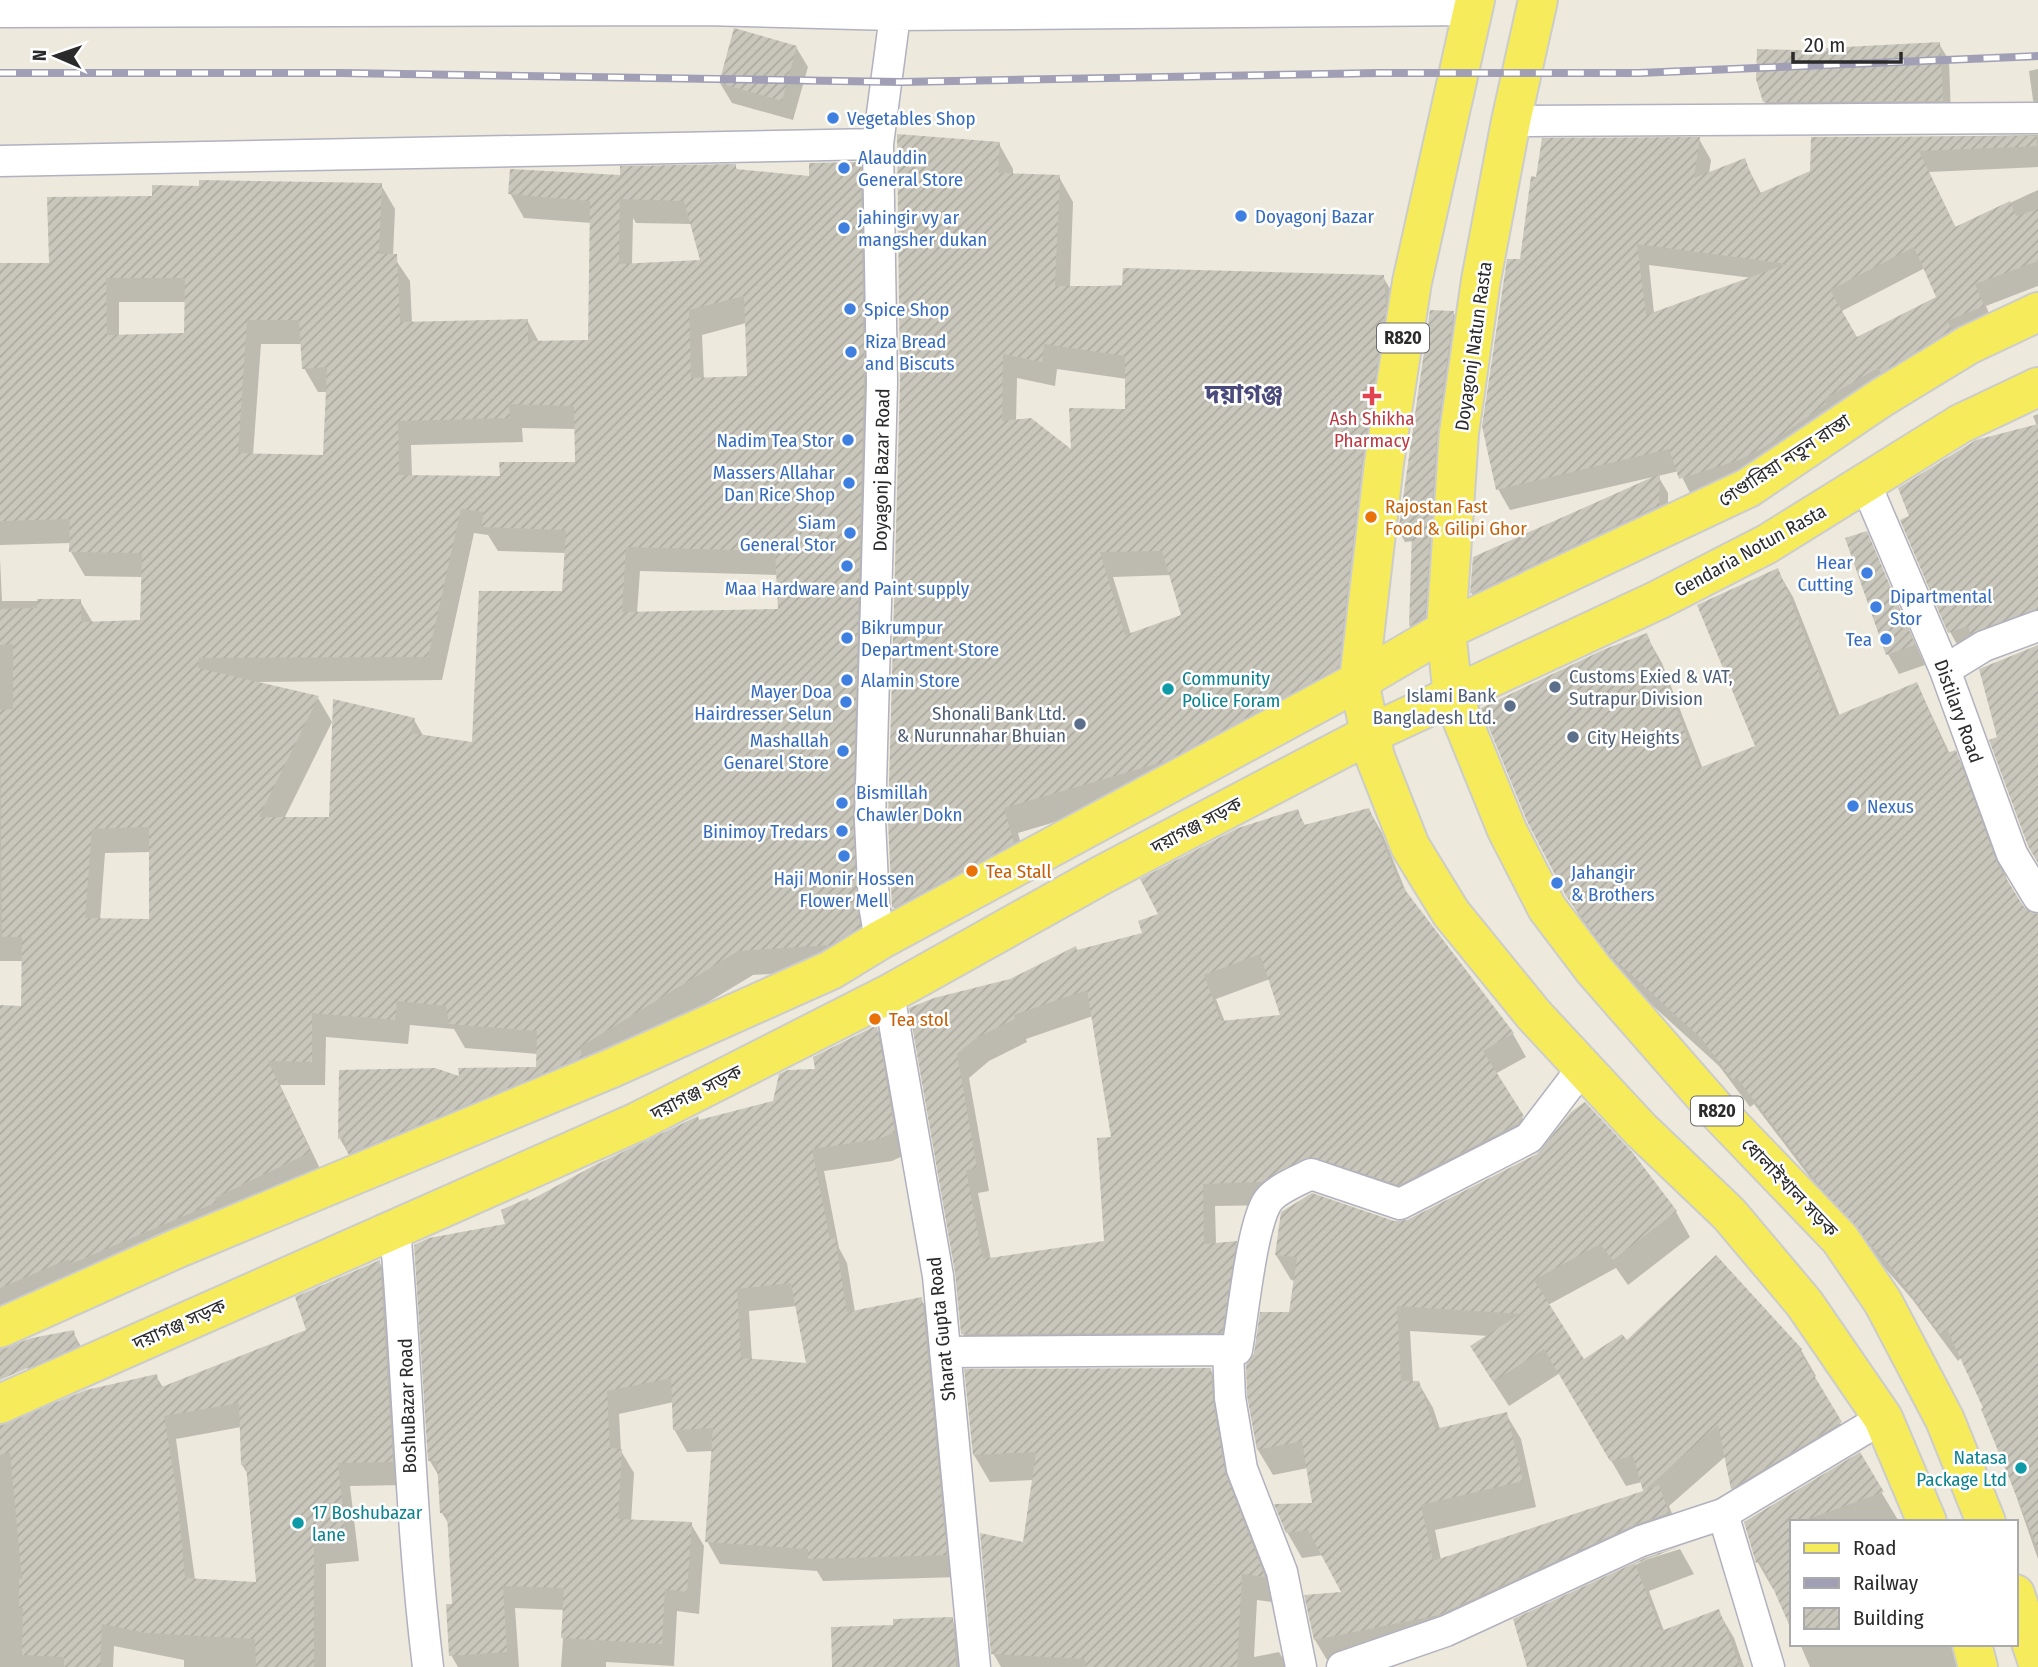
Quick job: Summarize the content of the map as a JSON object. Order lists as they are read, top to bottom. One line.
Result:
{"streets":{"main road":["R820","Doyagonj Natun Rasta","গেণ্ডারিয়া নতুন রাস্তা","Gendaria Notun Rasta","দয়াগঞ্জ সড়ক","ধোলাইখাল সড়ক"],"street":["Doyagonj Bazar Road","Distilary Road","Sharat Gupta Road","BoshuBazar Road"]},"crossings":[["R820","গেণ্ডারিয়া নতুন রাস্তা"],["R820","Gendaria Notun Rasta"],["R820","দয়াগঞ্জ সড়ক"],["Doyagonj Natun Rasta","গেণ্ডারিয়া নতুন রাস্তা"],["Doyagonj Natun Rasta","Gendaria Notun Rasta"],["Doyagonj Natun Rasta","ধোলাইখাল সড়ক"],["Gendaria Notun Rasta","Distilary Road"],["Gendaria Notun Rasta","দয়াগঞ্জ সড়ক"],["Gendaria Notun Rasta","ধোলাইখাল সড়ক"],["দয়াগঞ্জ সড়ক","Sharat Gupta Road"],["দয়াগঞ্জ সড়ক","BoshuBazar Road"]],"districts":["দয়াগঞ্জ"],"places":{"other":["Vegetables Shop","Alauddin General Store","Doyagonj Bazar","jahingir vy ar mangsher dukan","Spice Shop","Riza Bread and Biscuts","Nadim Tea Stor","Massers Allahar Dan Rice Shop","Rajostan Fast Food & Gilipi Ghor","Siam General Stor","Maa Hardware and Paint supply","Hear Cutting","Dipartmental Stor","Bikrumpur Department Store","Tea","Alamin Store","Customs Exied & VAT, Sutrapur Division","Community Police Foram","Mayer Doa Hairdresser Selun","Islami Bank Bangladesh Ltd.","Shonali Bank Ltd. & Nurunnahar Bhuian","City Heights","Mashallah Genarel Store","Bismillah Chawler Dokn","Nexus","Binimoy Tredars","Haji Monir Hossen Flower Mell","Tea Stall","Jahangir & Brothers","Tea stol","Natasa Package Ltd","17 Boshubazar lane"],"health":["Ash Shikha Pharmacy"]},"legend":["Road","Railway","Building"],"scale_bar":"20 m","north":"left"}
